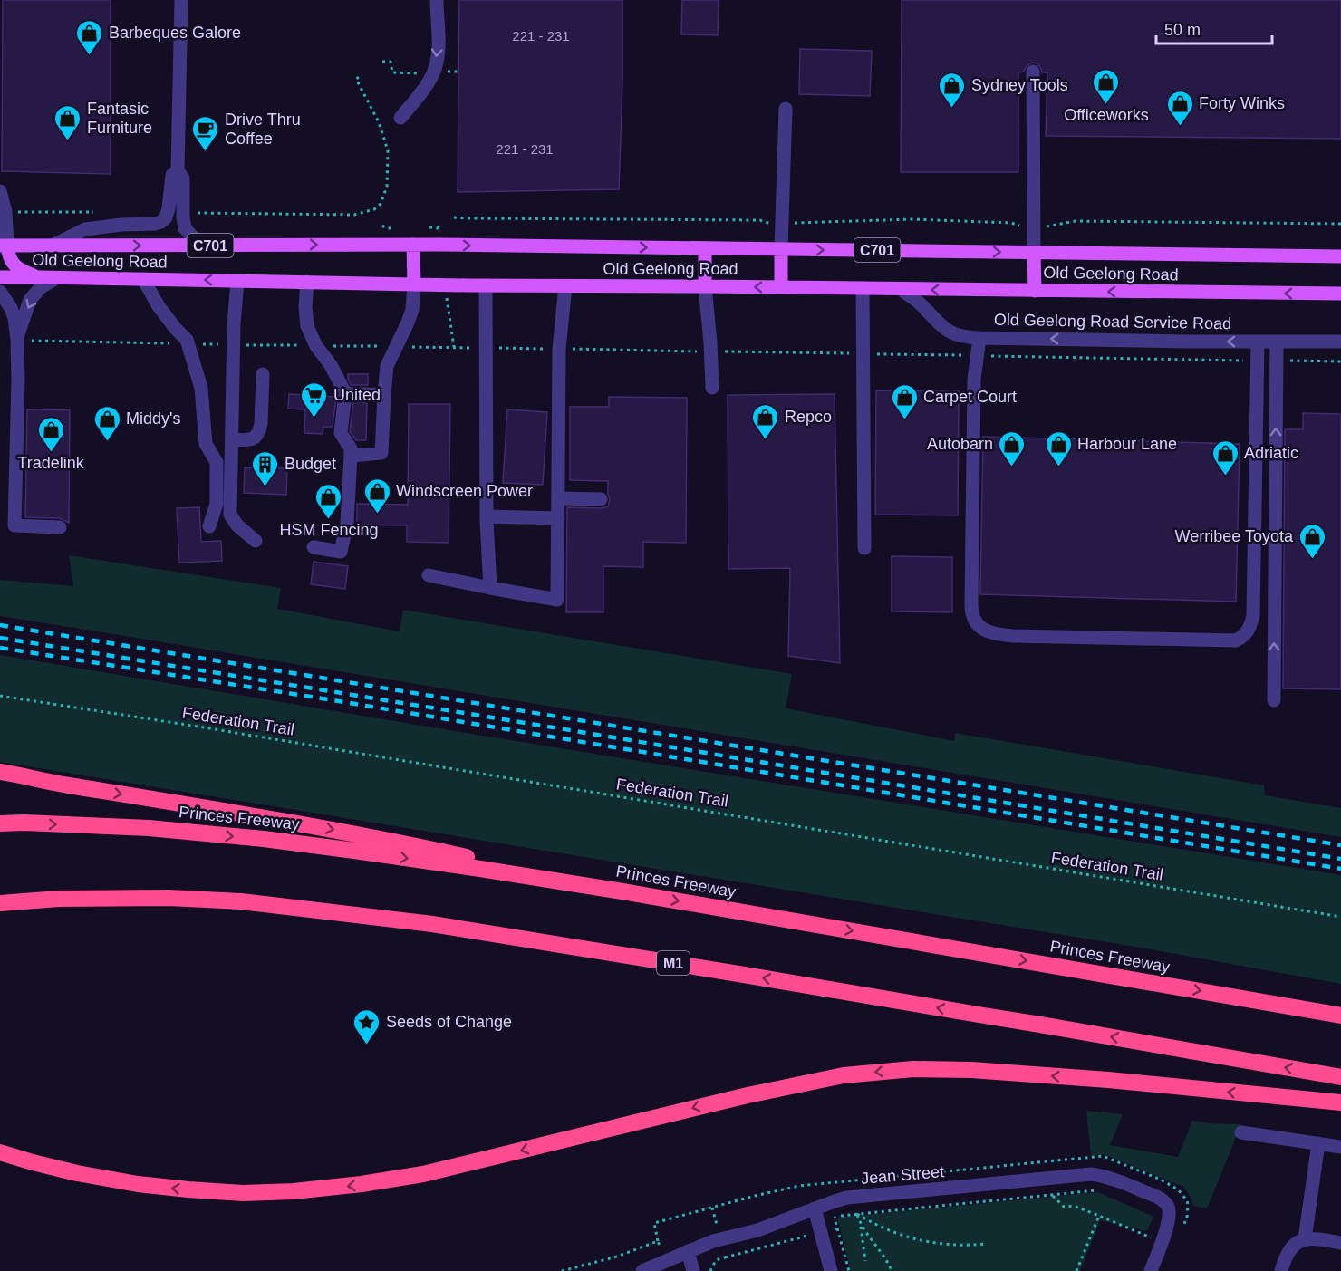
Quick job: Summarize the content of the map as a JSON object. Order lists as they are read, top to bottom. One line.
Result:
{"streets":{"highway":["Princes Freeway","M1"],"main road":["C701","Old Geelong Road"],"street":["Old Geelong Road Service Road","Jean Street"],"path":["Federation Trail"]},"crossings":[["Old Geelong Road","Old Geelong Road Service Road"]],"one_way":["Old Geelong Road Service Road"],"places":{"shop":["Barbeques Galore","Officeworks","Sydney Tools","Forty Winks","Fantasic Furniture","Carpet Court","Repco","Middy's","Tradelink","Autobarn","Harbour Lane","Adriatic","Windscreen Power","HSM Fencing","Werribee Toyota"],"cafe":["Drive Thru Coffee"],"supermarket":["United"],"building":["Budget"],"place":["Seeds of Change"]},"house_numbers":["221 - 231","221 - 231"],"scale_bar":"50 m"}
